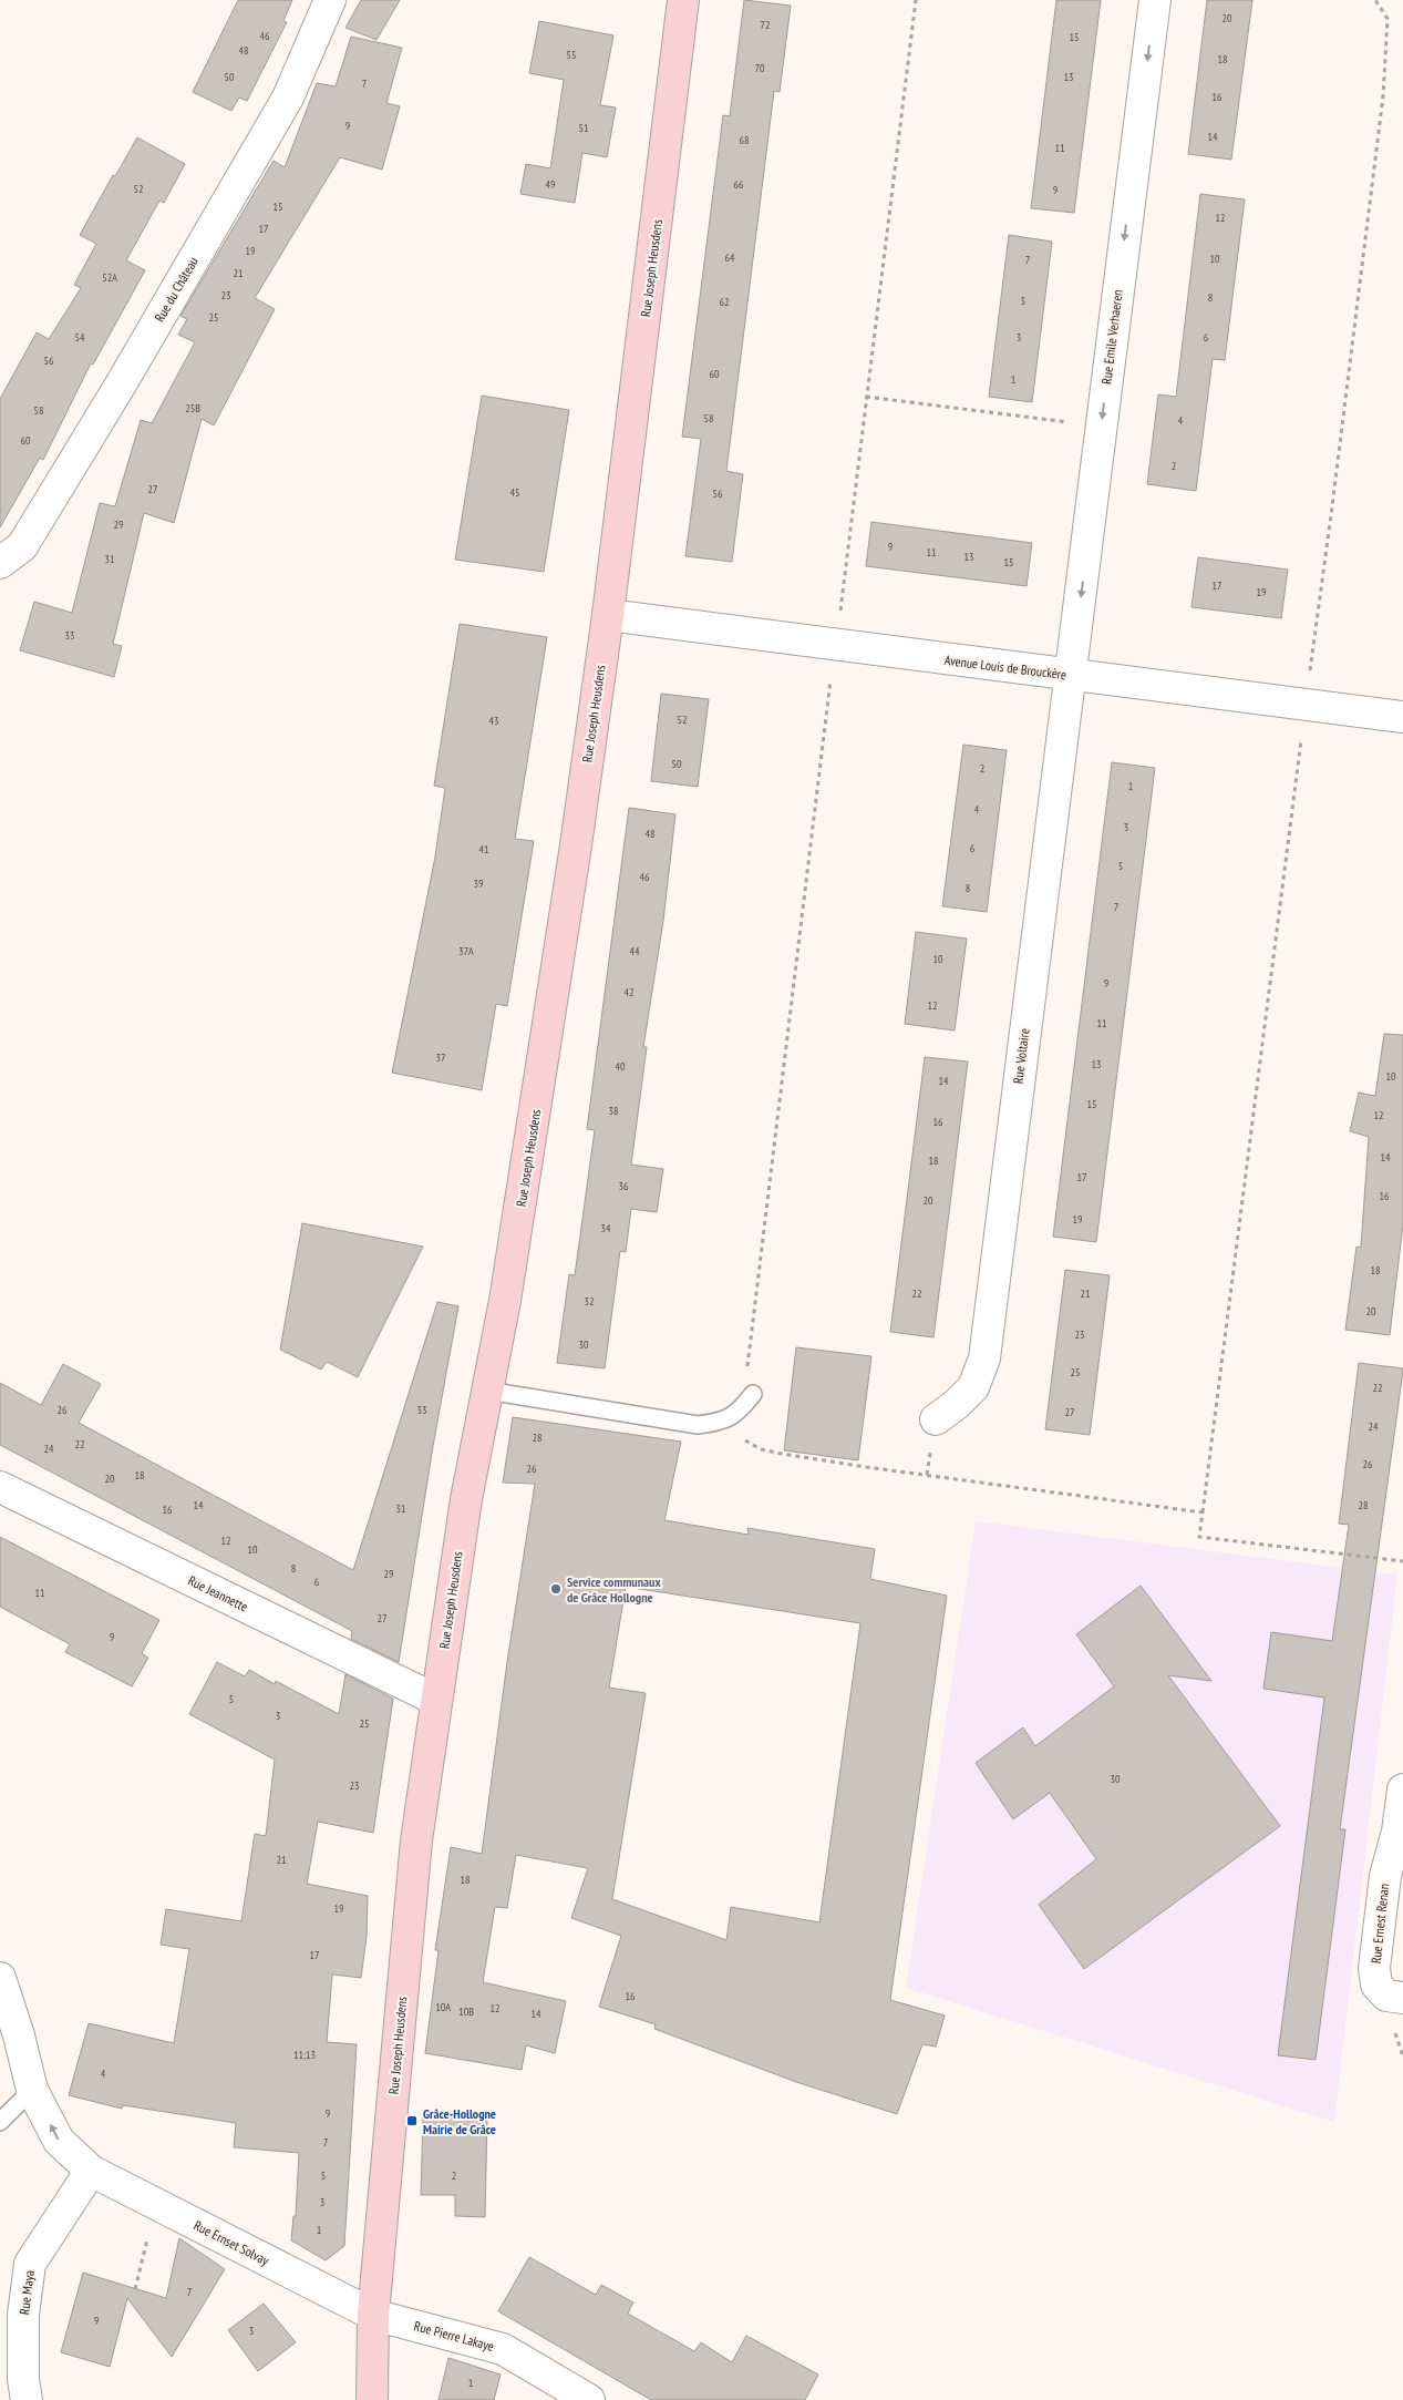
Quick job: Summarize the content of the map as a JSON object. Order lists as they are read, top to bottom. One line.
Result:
{"streets":{"street":["Rue Joseph Heusdens","Rue du Château","Rue Emile Verhaeren","Avenue Louis de Brouckère","Rue Voltaire","Rue Jeannette","Rue Ernest Renan","Rue Ernset Solvay","Rue Maya","Rue Pierre Lakaye"]},"crossings":[["Rue Joseph Heusdens","Avenue Louis de Brouckère"],["Rue Joseph Heusdens","Rue Jeannette"],["Rue Joseph Heusdens","Rue Ernset Solvay"],["Rue Joseph Heusdens","Rue Pierre Lakaye"],["Rue Emile Verhaeren","Avenue Louis de Brouckère"],["Rue Emile Verhaeren","Rue Voltaire"],["Avenue Louis de Brouckère","Rue Voltaire"],["Rue Ernset Solvay","Rue Maya"],["Rue Ernset Solvay","Rue Pierre Lakaye"]],"one_way":["Rue Emile Verhaeren"],"places":{"other":["Service communaux de Grâce Hollogne"],"transit":["Grâce-Hollogne Mairie de Grâce"]},"house_numbers":["20","72","46","15","48","55","18","70","50","13","7","16","9","51","14","68","11","49","66","52","9","15","12","17","19","64","10","7","21","52A","23","8","5","62","25","54","3","6","56","60","1","25B","58","58","4","60","2","27","45","56","29","9","11","13","31","15","17","19","33","52","43","50","2","1","4","3","48","6","41","5","46","39","8","7","37A","44","10","9","42","12","11","37","13","40","10","14","15","38","12","16","14","18","17","36","16","20","19","34","18","22","21","32","20","23","30","25","22","26","33","27","24","28","22","24","26","26","18","20","14","28","31","16","12","10","8","29","6","11","27","9","5","3","25","30","23","21","18","19","17","16","10A","12","10B","14","11;13","4","9","7","5","2","3","1","7","9","3","1"]}
